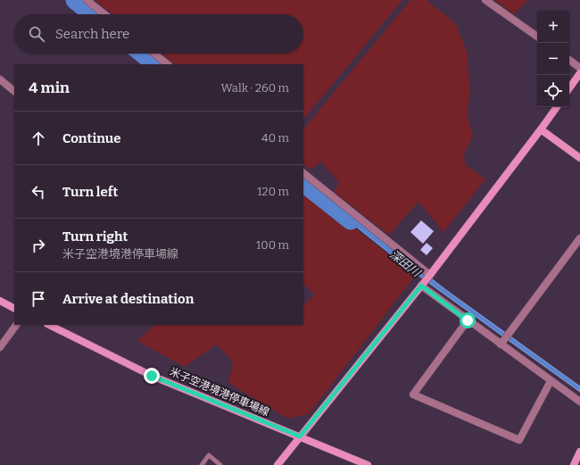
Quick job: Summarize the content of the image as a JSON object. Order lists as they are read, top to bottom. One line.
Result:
{"streets":{"street":["米子空港境港停車場線"]},"water":["深田川"],"page":{"map_buttons":["+","−"],"search":"Search here","heading":["4 min","Walk · 260 m"],"list":[["Continue","40 m"],["Turn left","120 m"],["Turn right","米子空港境港停車場線","100 m"],"Arrive at destination"]}}
